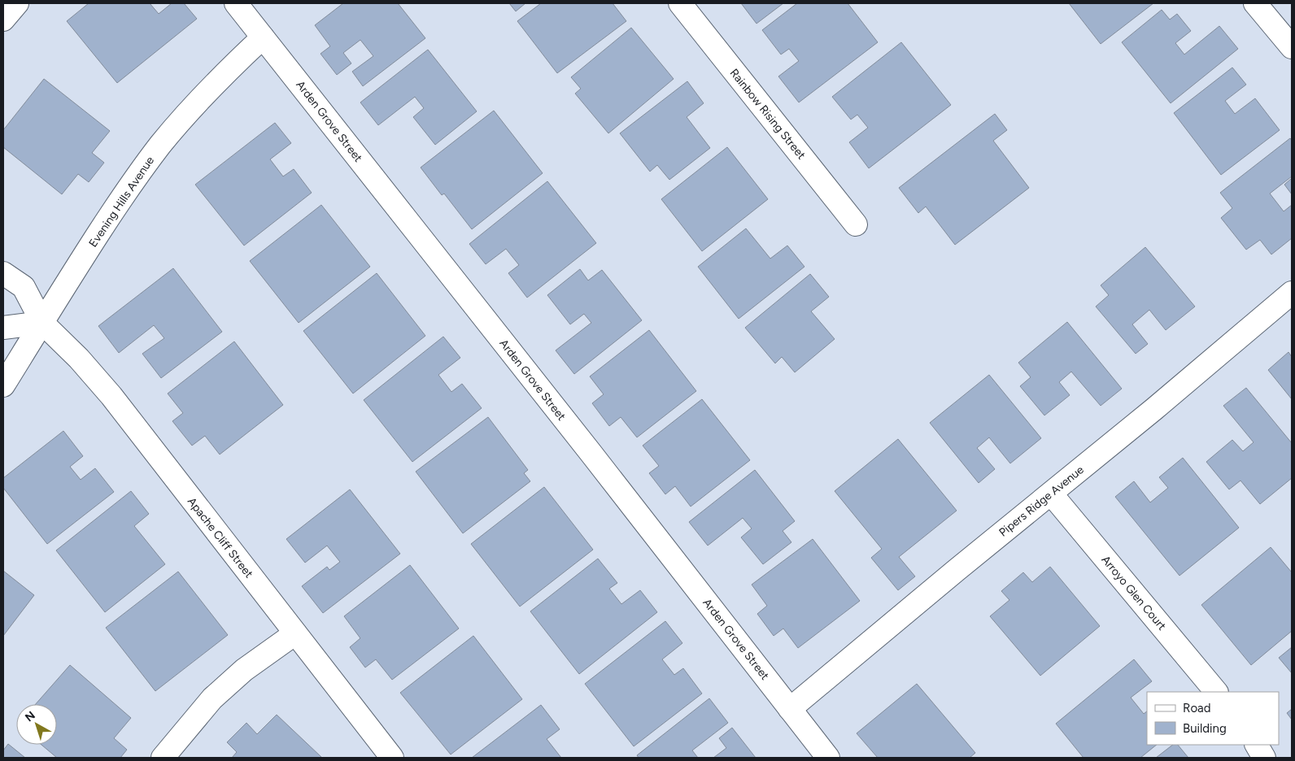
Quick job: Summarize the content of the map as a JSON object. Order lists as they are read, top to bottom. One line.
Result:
{"streets":{"street":["Rainbow Rising Street","Arden Grove Street","Evening Hills Avenue","Pipers Ridge Avenue","Apache Cliff Street","Arroyo Glen Court"]},"crossings":[["Arden Grove Street","Evening Hills Avenue"],["Arden Grove Street","Pipers Ridge Avenue"],["Evening Hills Avenue","Apache Cliff Street"],["Pipers Ridge Avenue","Arroyo Glen Court"]],"legend":["Road","Building"],"north":"top left"}
